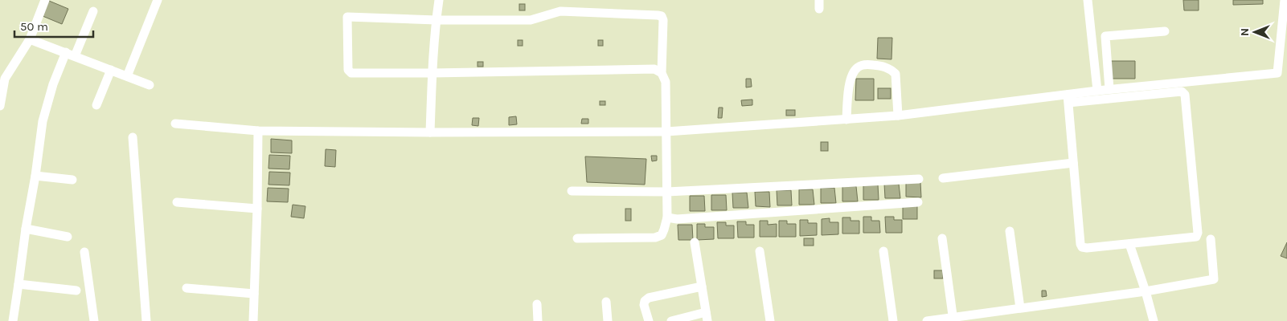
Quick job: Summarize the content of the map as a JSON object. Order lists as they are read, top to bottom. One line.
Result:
{"scale_bar":"50 m","north":"left"}
